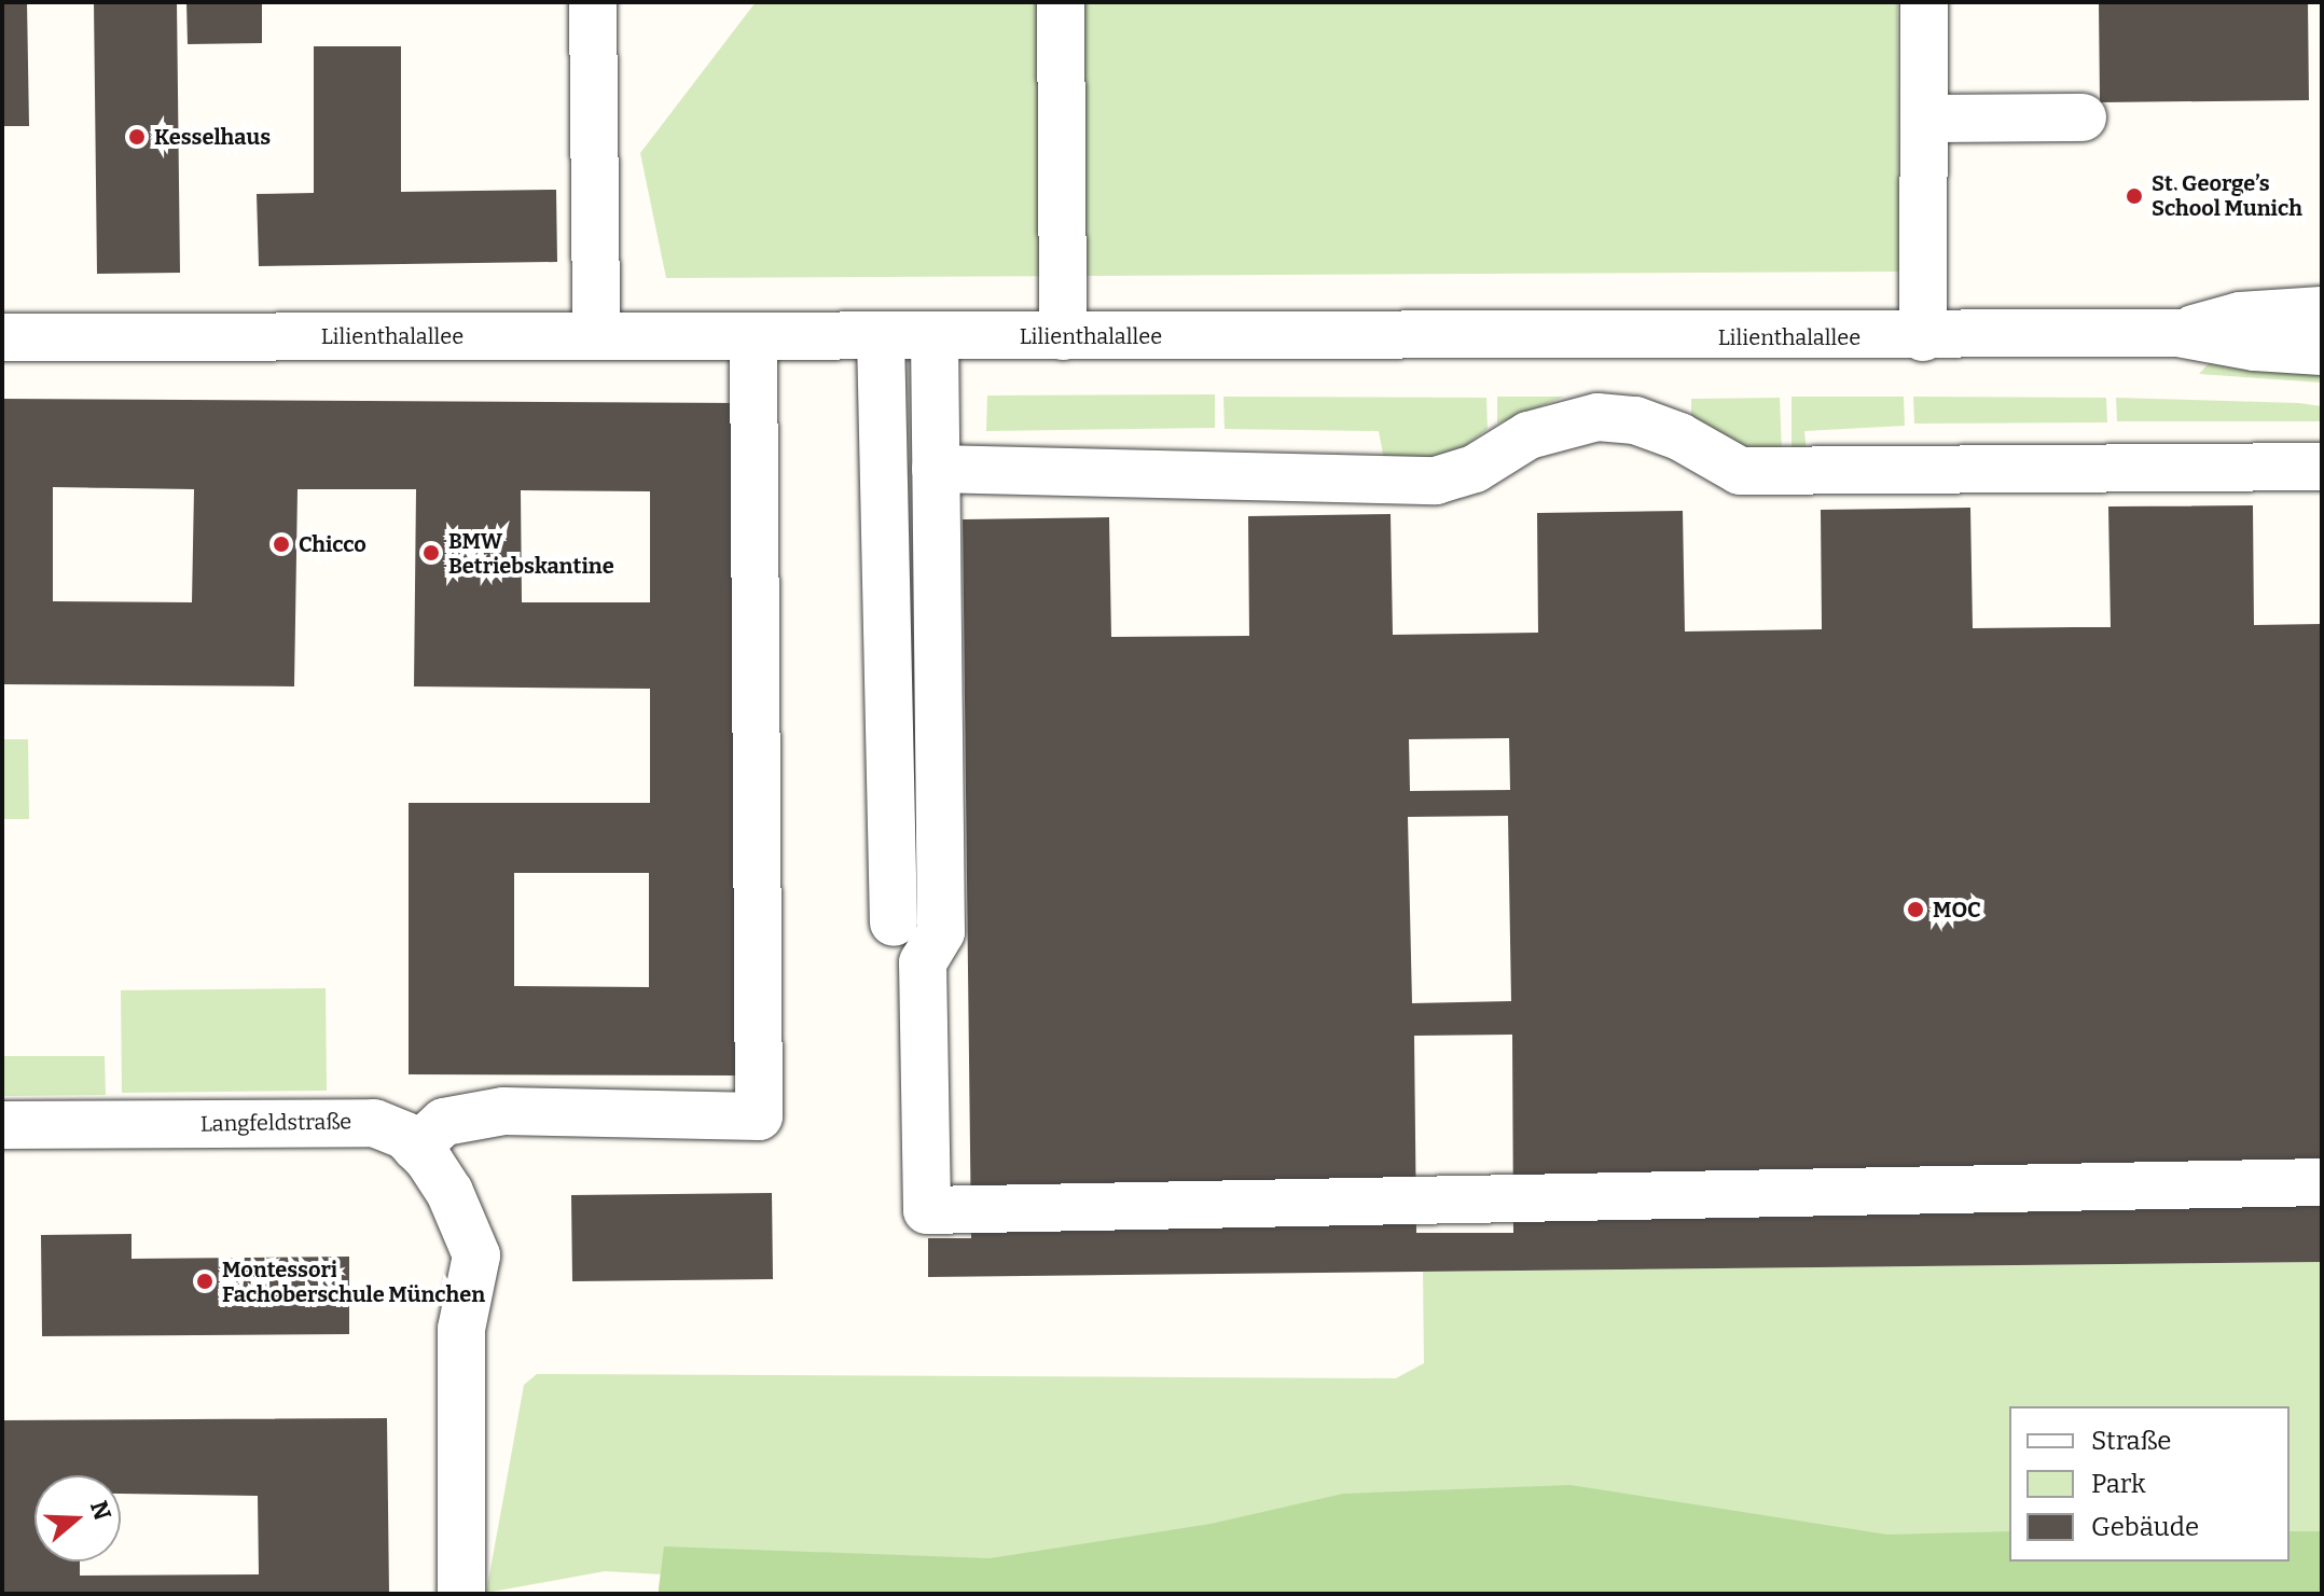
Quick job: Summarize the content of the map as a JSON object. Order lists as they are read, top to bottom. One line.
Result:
{"streets":{"street":["Lilienthalallee","Langfeldstraße"]},"places":["Kesselhaus","St. George’s School Munich","Chicco","BMW Betriebskantine","MOC","Montessori Fachoberschule München"],"legend":["Straße","Park","Gebäude"],"north":"right"}
